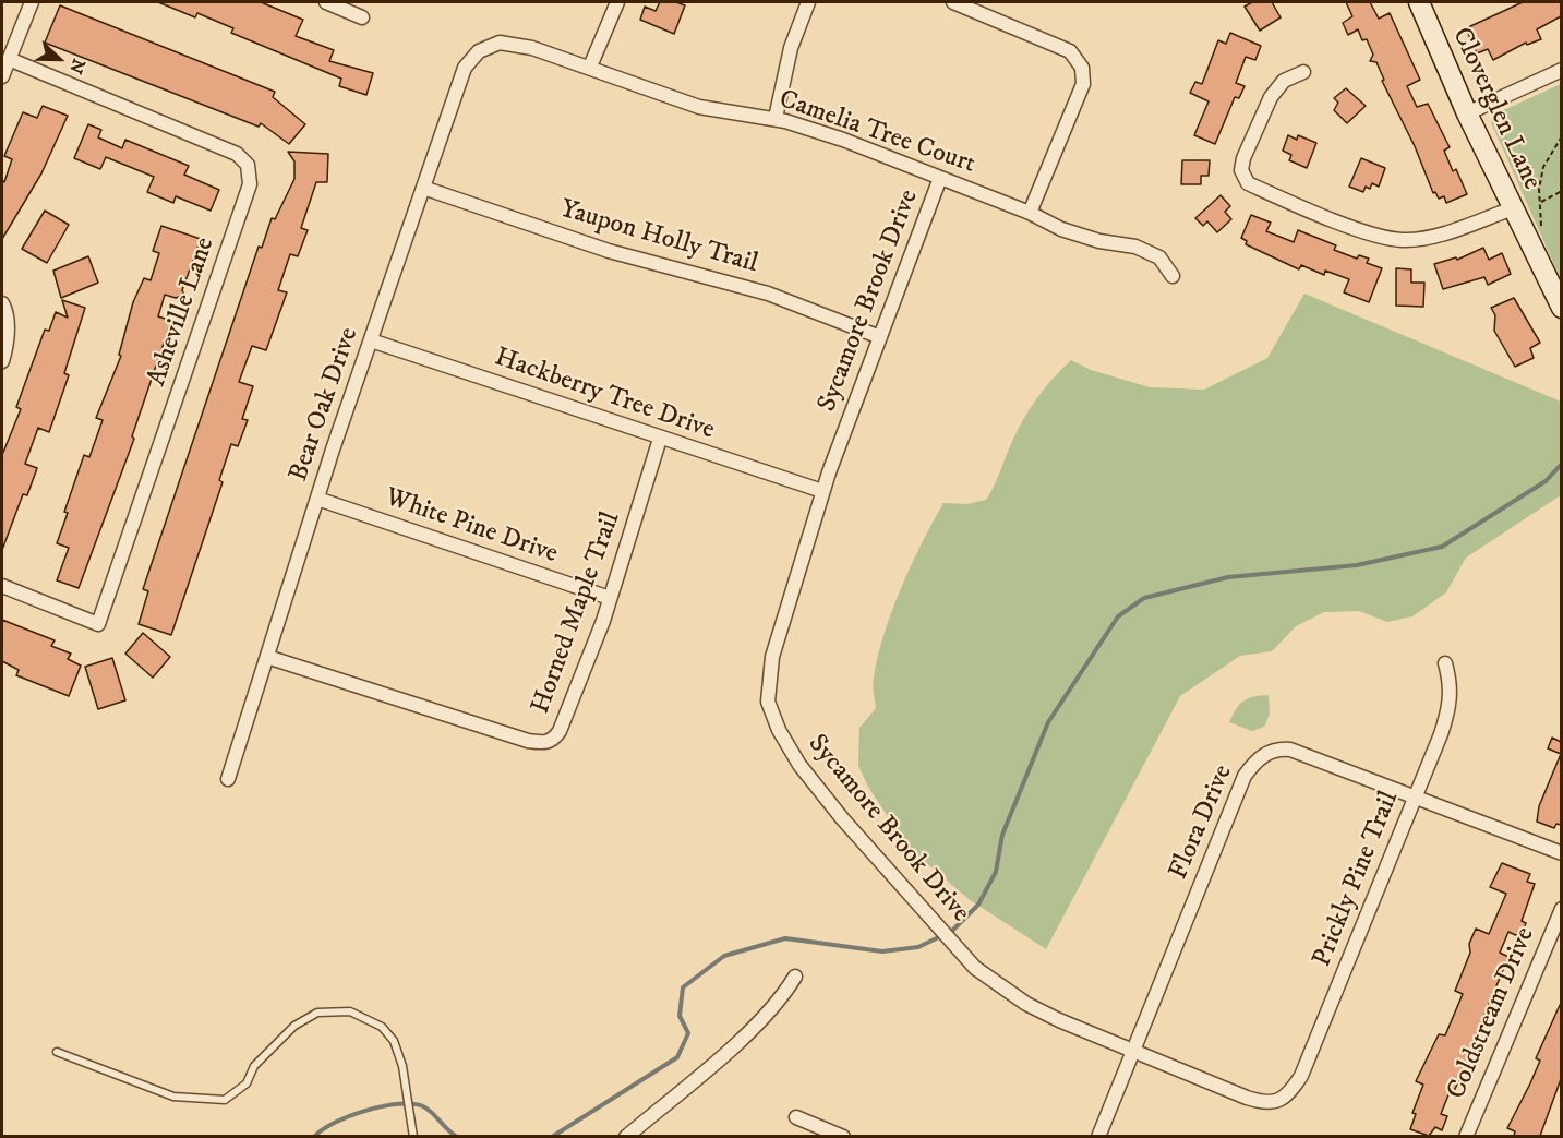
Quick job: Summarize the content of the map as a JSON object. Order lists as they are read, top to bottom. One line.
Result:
{"streets":{"street":["Cloverglen Lane","Camelia Tree Court","Yaupon Holly Trail","Sycamore Brook Drive","Asheville Lane","Hackberry Tree Drive","Bear Oak Drive","White Pine Drive","Horned Maple Trail","Flora Drive","Prickly Pine Trail","Coldstream Drive"]},"crossings":[["Camelia Tree Court","Sycamore Brook Drive"],["Camelia Tree Court","Bear Oak Drive"],["Yaupon Holly Trail","Sycamore Brook Drive"],["Yaupon Holly Trail","Bear Oak Drive"],["Sycamore Brook Drive","Hackberry Tree Drive"],["Sycamore Brook Drive","Flora Drive"],["Sycamore Brook Drive","Prickly Pine Trail"],["Hackberry Tree Drive","Bear Oak Drive"],["Hackberry Tree Drive","Horned Maple Trail"],["Bear Oak Drive","White Pine Drive"],["Bear Oak Drive","Horned Maple Trail"],["White Pine Drive","Horned Maple Trail"],["Flora Drive","Prickly Pine Trail"]],"north":"right"}
